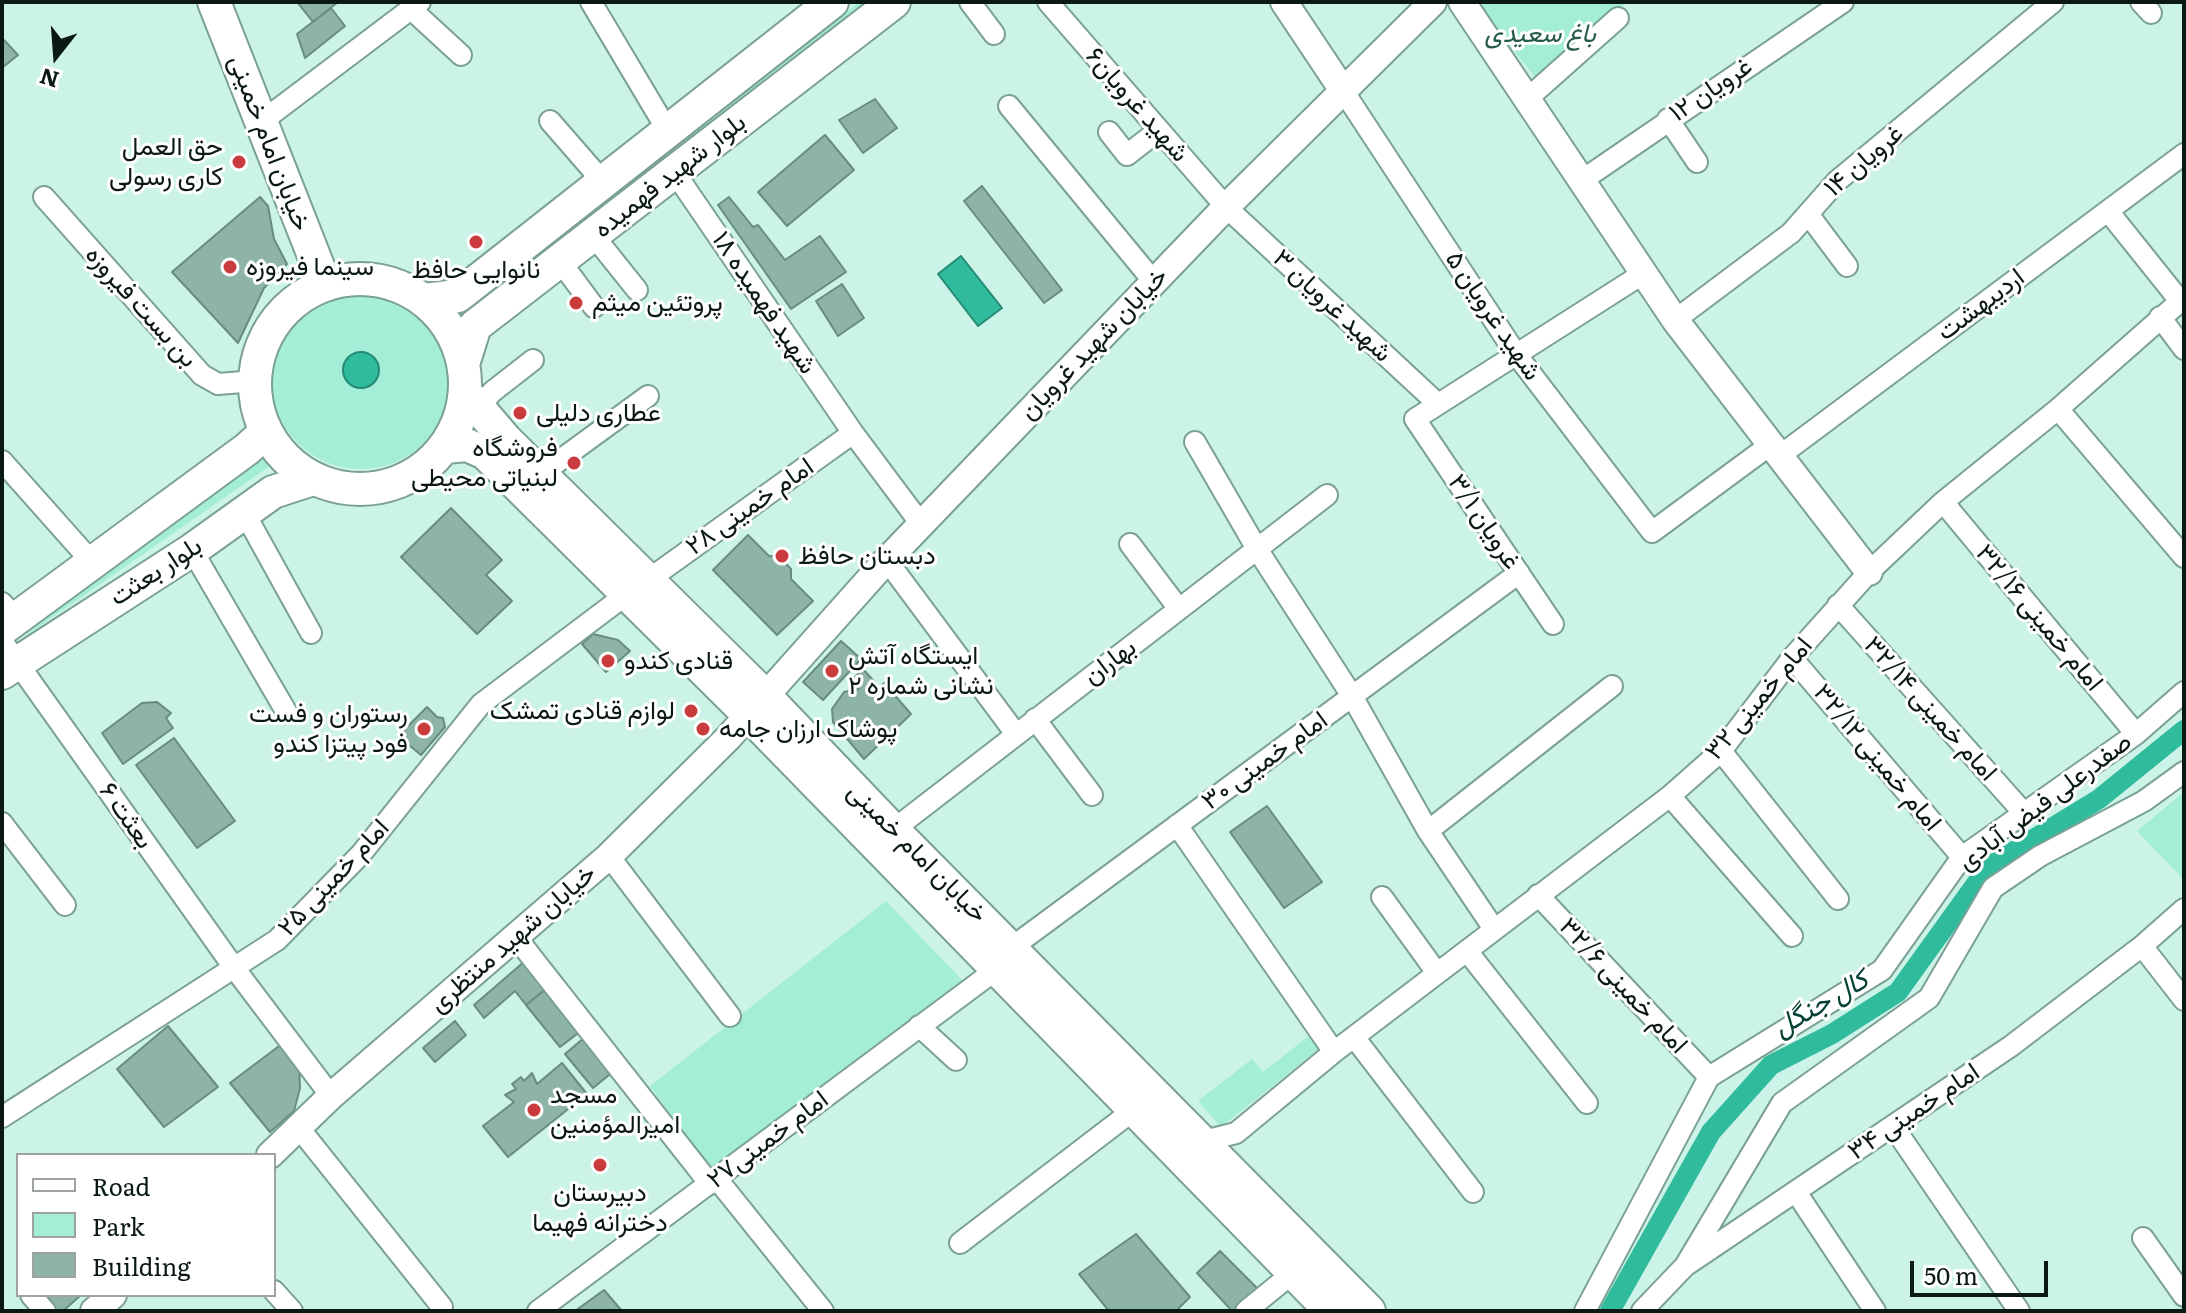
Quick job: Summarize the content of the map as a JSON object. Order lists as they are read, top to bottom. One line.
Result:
{"streets":{"main road":["خیابان امام خمینی","بلوار شهید فهمیده","بلوار بعثت"],"street":["غرویان ۱۲","شهید غرویان۶","غرویان ۱۴","شهید فهمیده ۱۸","اردیبهشت","شهید غرویان ۳","بن بست فیروزه","شهید غرویان ۵","خیابان شهید غرویان","امام خمینی ۲۸","غرویان ۳/۱","امام خمینی ۳۲/۱۶","بهاران","امام خمینی ۳۲","امام خمینی ۳۲/۱۴","امام خمینی ۳۲/۱۲","امام خمینی ۳۰","صفدرعلی فیض آبادی","بعثت ۶","امام خمینی ۲۵","خیابان شهید منتظری","امام خمینی ۳۲/۶","امام خمینی ۳۴","امام خمینی۲۷"]},"crossings":[["شهید غرویان۶","شهید غرویان ۳"],["شهید غرویان۶","خیابان شهید غرویان"],["خیابان امام خمینی","بلوار شهید فهمیده"],["خیابان امام خمینی","بن بست فیروزه"],["خیابان امام خمینی","خیابان شهید غرویان"],["خیابان امام خمینی","امام خمینی ۲۸"],["خیابان امام خمینی","بلوار بعثت"],["خیابان امام خمینی","بهاران"],["خیابان امام خمینی","امام خمینی ۳۰"],["خیابان امام خمینی","امام خمینی ۲۵"],["خیابان امام خمینی","خیابان شهید منتظری"],["خیابان امام خمینی","امام خمینی۲۷"],["بلوار شهید فهمیده","شهید فهمیده ۱۸"],["بلوار شهید فهمیده","بن بست فیروزه"],["بلوار شهید فهمیده","بلوار بعثت"],["شهید فهمیده ۱۸","خیابان شهید غرویان"],["شهید فهمیده ۱۸","امام خمینی ۲۸"],["اردیبهشت","شهید غرویان ۵"],["شهید غرویان ۳","خیابان شهید غرویان"],["شهید غرویان ۳","غرویان ۳/۱"],["بن بست فیروزه","بلوار بعثت"],["شهید غرویان ۵","خیابان شهید غرویان"],["خیابان شهید غرویان","خیابان شهید منتظری"],["امام خمینی ۲۸","امام خمینی ۲۵"],["غرویان ۳/۱","امام خمینی ۳۰"],["بلوار بعثت","بعثت ۶"],["امام خمینی ۳۲/۱۶","امام خمینی ۳۲"],["امام خمینی ۳۲/۱۶","صفدرعلی فیض آبادی"],["امام خمینی ۳۲","امام خمینی ۳۲/۱۴"],["امام خمینی ۳۲","امام خمینی ۳۲/۱۲"],["امام خمینی ۳۲","امام خمینی ۳۲/۶"],["امام خمینی ۳۲/۱۴","صفدرعلی فیض آبادی"],["امام خمینی ۳۲/۱۲","صفدرعلی فیض آبادی"],["امام خمینی ۳۰","امام خمینی۲۷"],["صفدرعلی فیض آبادی","امام خمینی ۳۲/۶"],["بعثت ۶","امام خمینی ۲۵"],["بعثت ۶","خیابان شهید منتظری"]],"water":["کال جنگل"],"parks":["باغ سعیدی"],"places":["حق العمل کاری رسولی","نانوایی حافظ","سینما فیروزه","پروتئین میثم","عطاری دلیلی","فروشگاه لبنیاتی محیطی","دبستان حافظ","قنادی کندو","ایستگاه آتش نشانی شماره ۲","لوازم قنادی تمشک","رستوران و فست فود پیتزا کندو","پوشاک ارزان جامه","مسجد امیرالمؤمنین","دبیرستان دخترانه فهیما"],"legend":["Road","Park","Building"],"scale_bar":"50 m","north":"bottom"}
